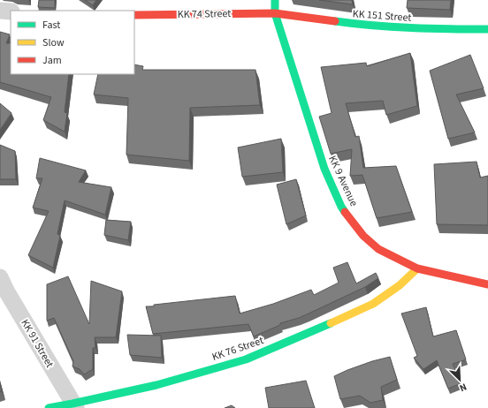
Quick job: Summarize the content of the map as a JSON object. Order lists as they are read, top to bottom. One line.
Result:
{"streets":{"street":["KK 74 Street","KK 151 Street","KK 9 Avenue","KK 91 Street","KK 76 Street"]},"crossings":[["KK 74 Street","KK 151 Street"],["KK 74 Street","KK 9 Avenue"],["KK 151 Street","KK 9 Avenue"],["KK 9 Avenue","KK 76 Street"],["KK 91 Street","KK 76 Street"]],"legend":["Fast","Slow","Jam"],"north":"bottom right"}
